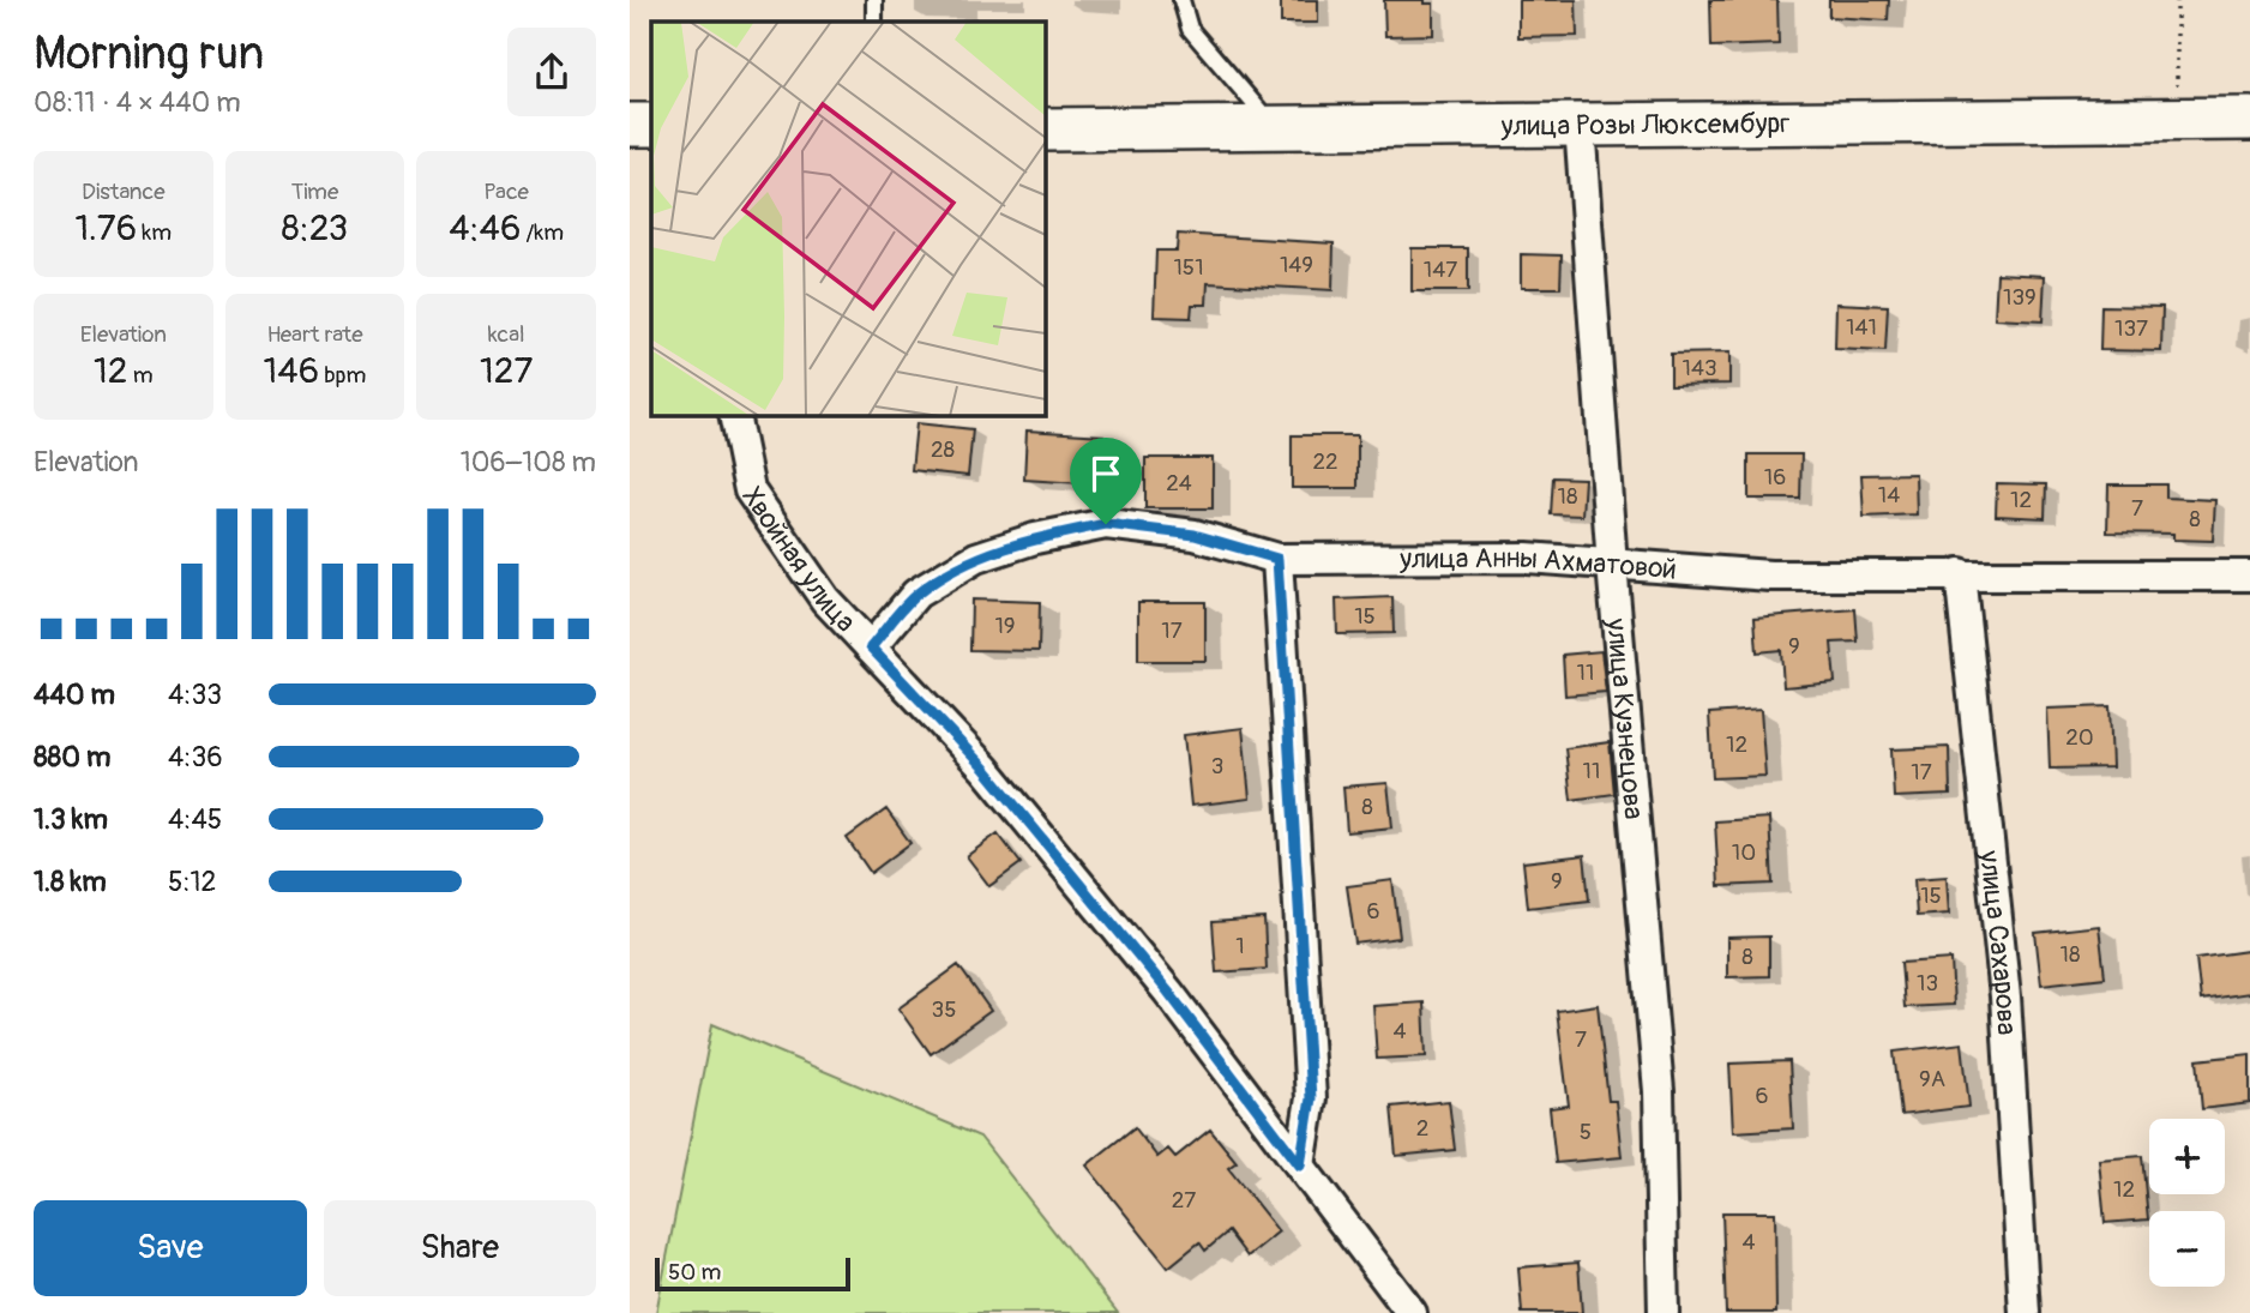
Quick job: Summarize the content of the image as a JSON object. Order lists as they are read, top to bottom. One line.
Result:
{"streets":{"street":["улица Розы Люксембург","Хвойная улица","улица Анны Ахматовой","улица Кузнецова","улица Сахарова"]},"crossings":[["улица Розы Люксембург","улица Кузнецова"],["Хвойная улица","улица Анны Ахматовой"],["улица Анны Ахматовой","улица Кузнецова"],["улица Анны Ахматовой","улица Сахарова"]],"house_numbers":["149","151","147","139","141","137","143","28","22","16","24","14","18","12","7","8","15","19","17","9","11","20","12","3","11","17","8","10","9","15","6","1","18","8","13","35","4","7","9А","6","2","5","12","27","4"],"scale_bar":"50 m","page":{"heading":["Morning run","08:11 · 4 × 440 m"],"stats":[["Distance","1.76 km"],["Time","8:23"],["Pace","4:46 /km"],["Elevation","12 m"],["Heart rate","146 bpm"],["kcal","127"]],"chart":["Elevation","106–108 m"],"list":[{"name":"440 m","note":"4:33"},{"name":"880 m","note":"4:36"},{"name":"1.3 km","note":"4:45"},{"name":"1.8 km","note":"5:12"}],"map_buttons":["+","−"],"buttons":["Save","Share"],"scale":"50 m"}}
